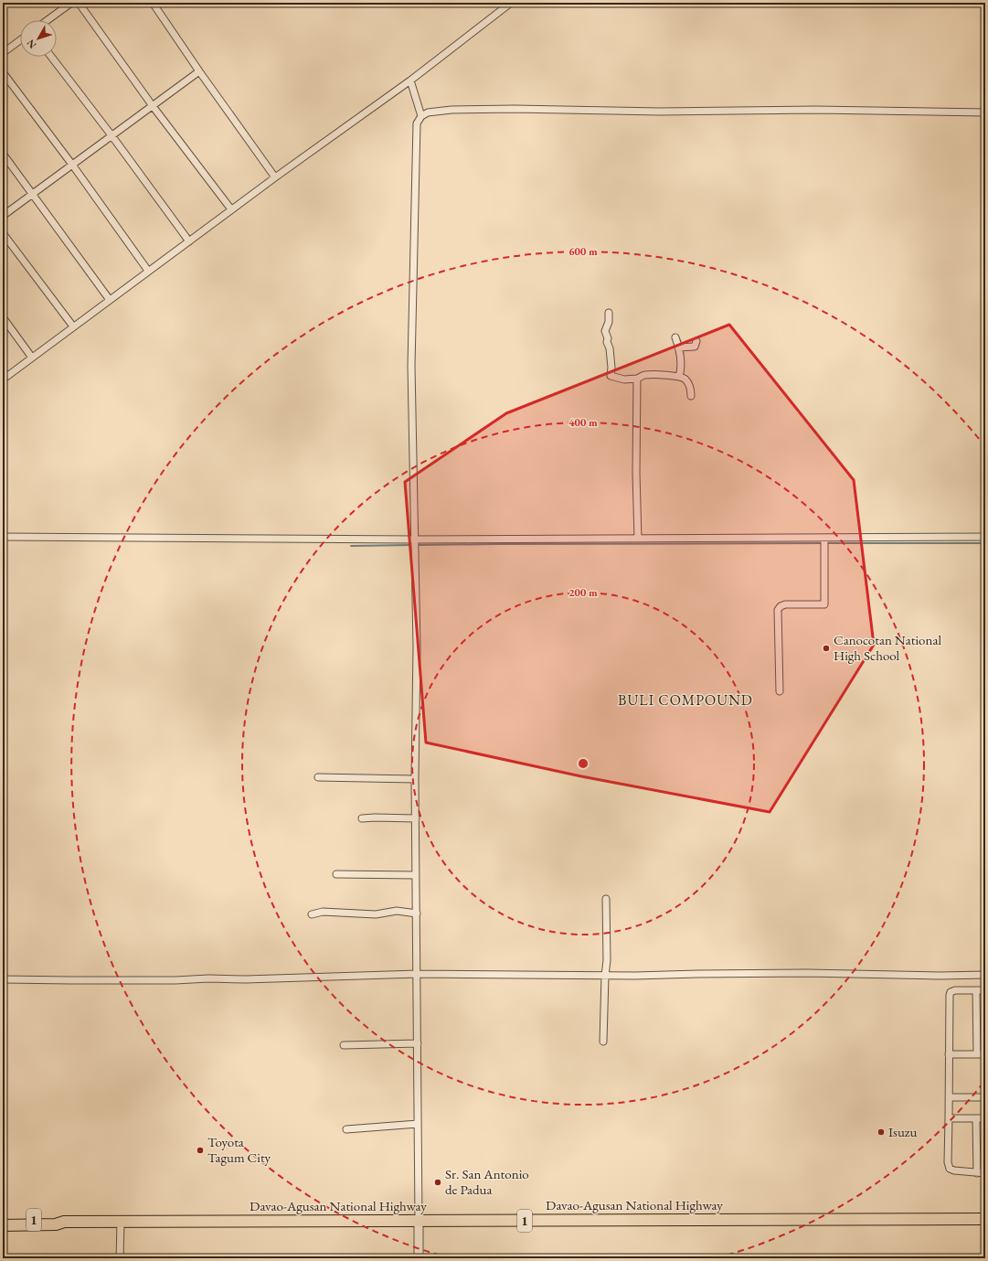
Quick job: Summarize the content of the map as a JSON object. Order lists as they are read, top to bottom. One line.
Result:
{"streets":{"highway":["Davao-Agusan National Highway","1"]},"districts":["BULI COMPOUND"],"places":["Canocotan National High School","Isuzu","Toyota Tagum City","Sr. San Antonio de Padua"],"north":"bottom left","rings":["600 m","400 m","200 m"]}
